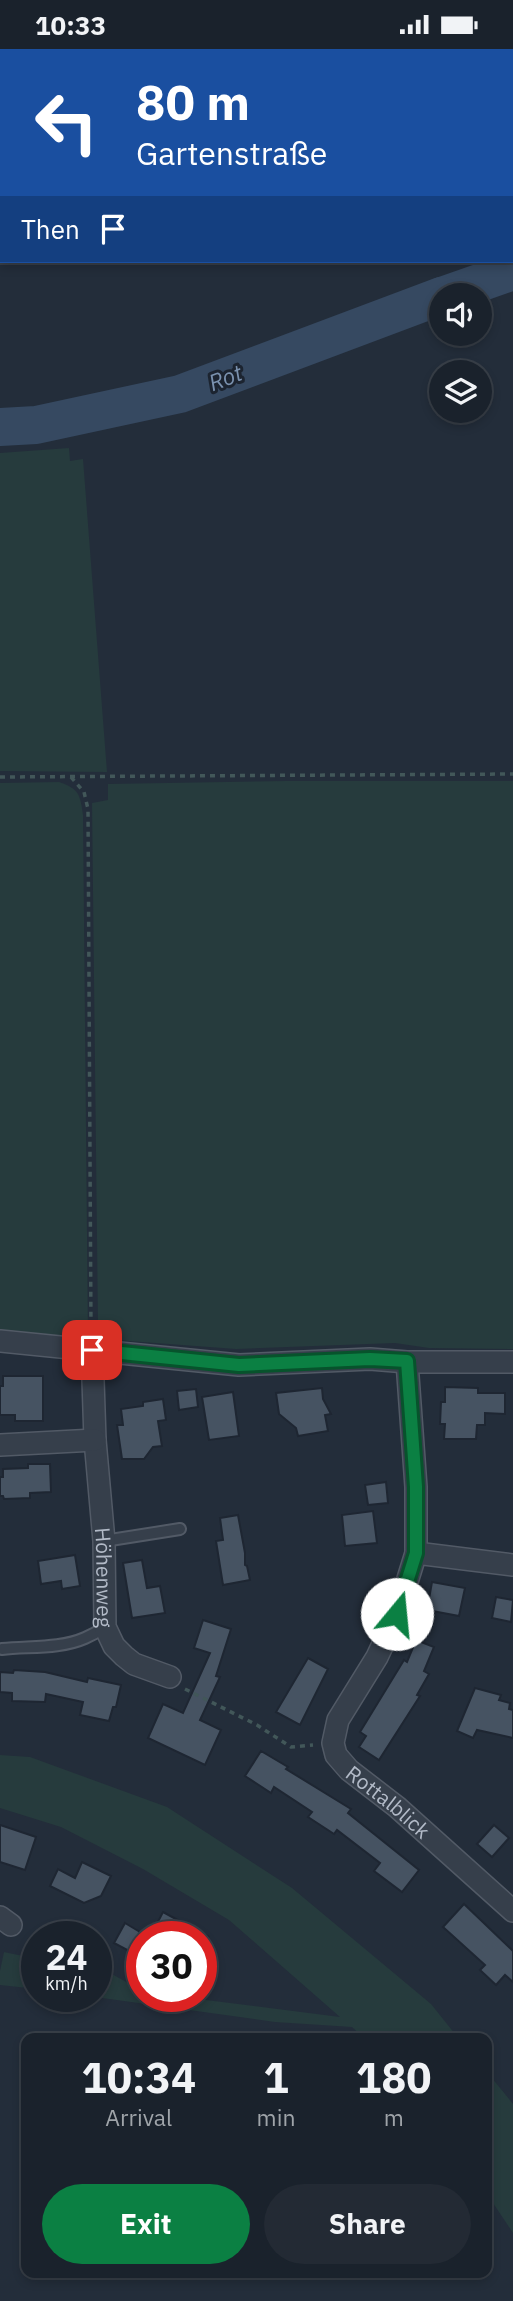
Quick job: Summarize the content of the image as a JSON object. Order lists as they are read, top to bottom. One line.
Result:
{"streets":{"street":["Höhenweg","Rottalblick"]},"water":["Rot"],"page":{"status":"10:33","turn":["80 m","Gartenstraße"],"then":"Then","speed":"24 km/h","limit":"30","eta":["10:34","Arrival","1","min","180","m"],"buttons":["Exit","Share"]}}
